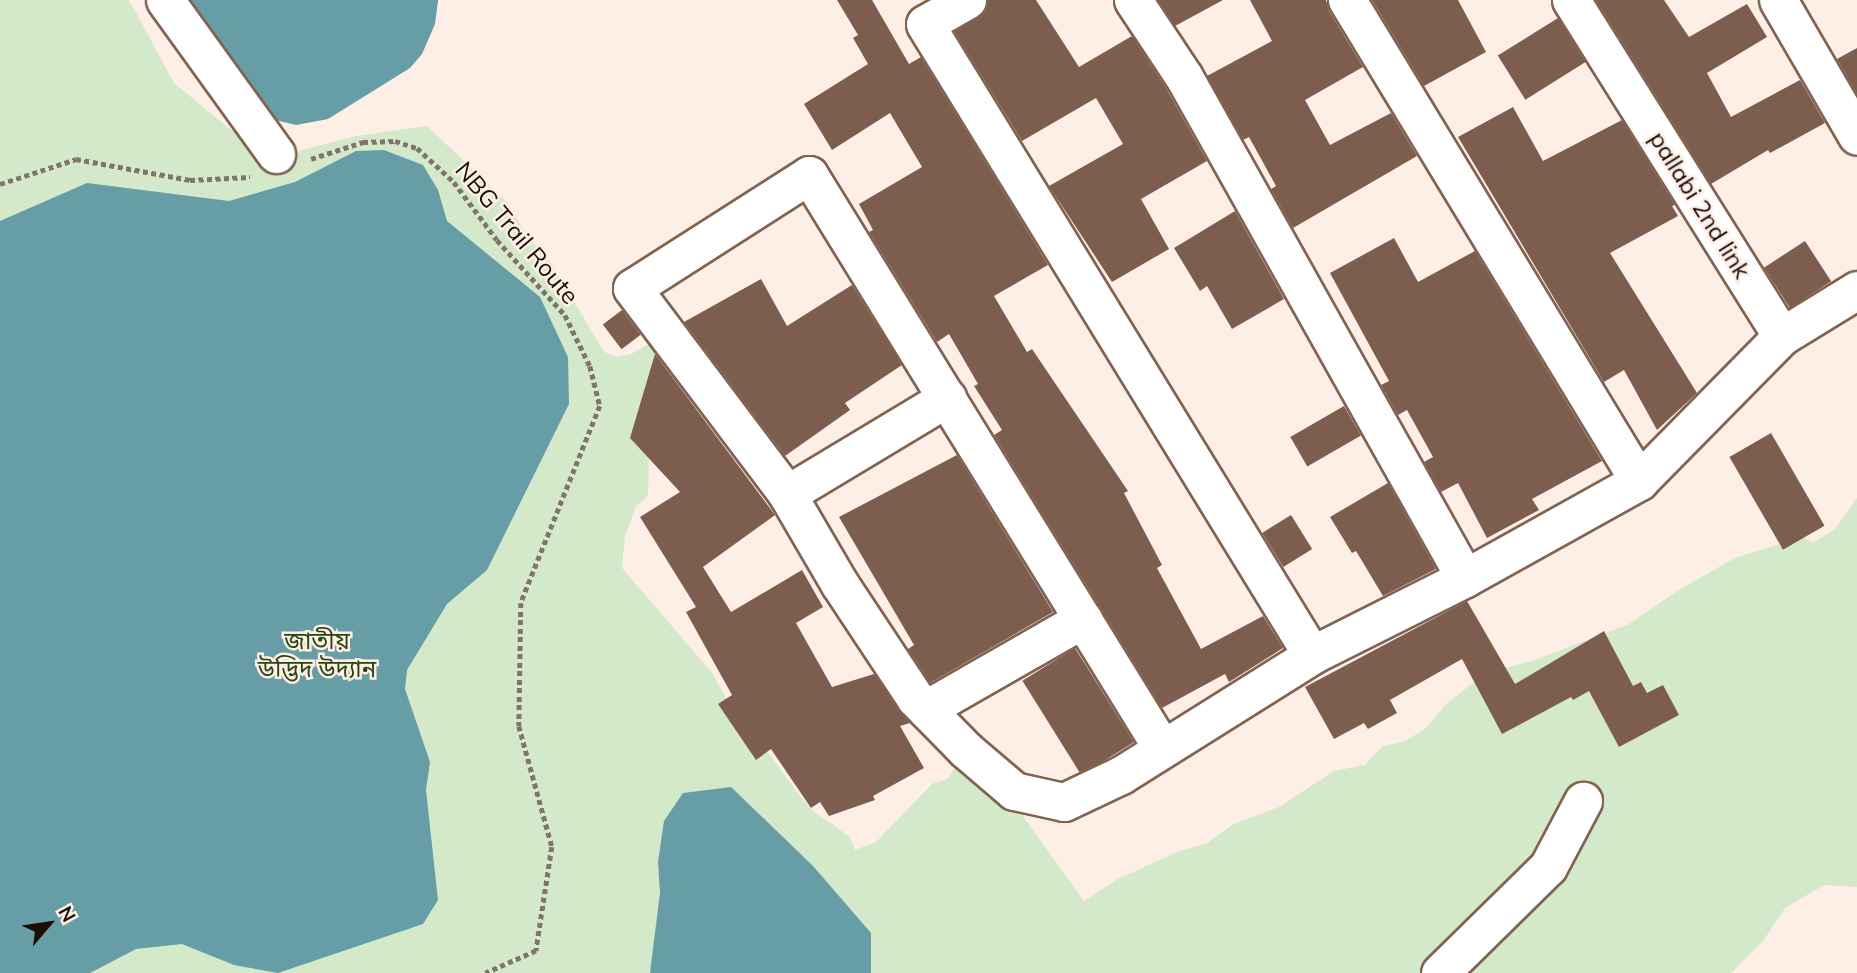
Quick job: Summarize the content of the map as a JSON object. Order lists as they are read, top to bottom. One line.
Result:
{"streets":{"street":["pallabi 2nd link"],"path":["NBG Trail Route"]},"parks":["জাতীয় উদ্ভিদ উদ্যান"],"north":"top right"}
